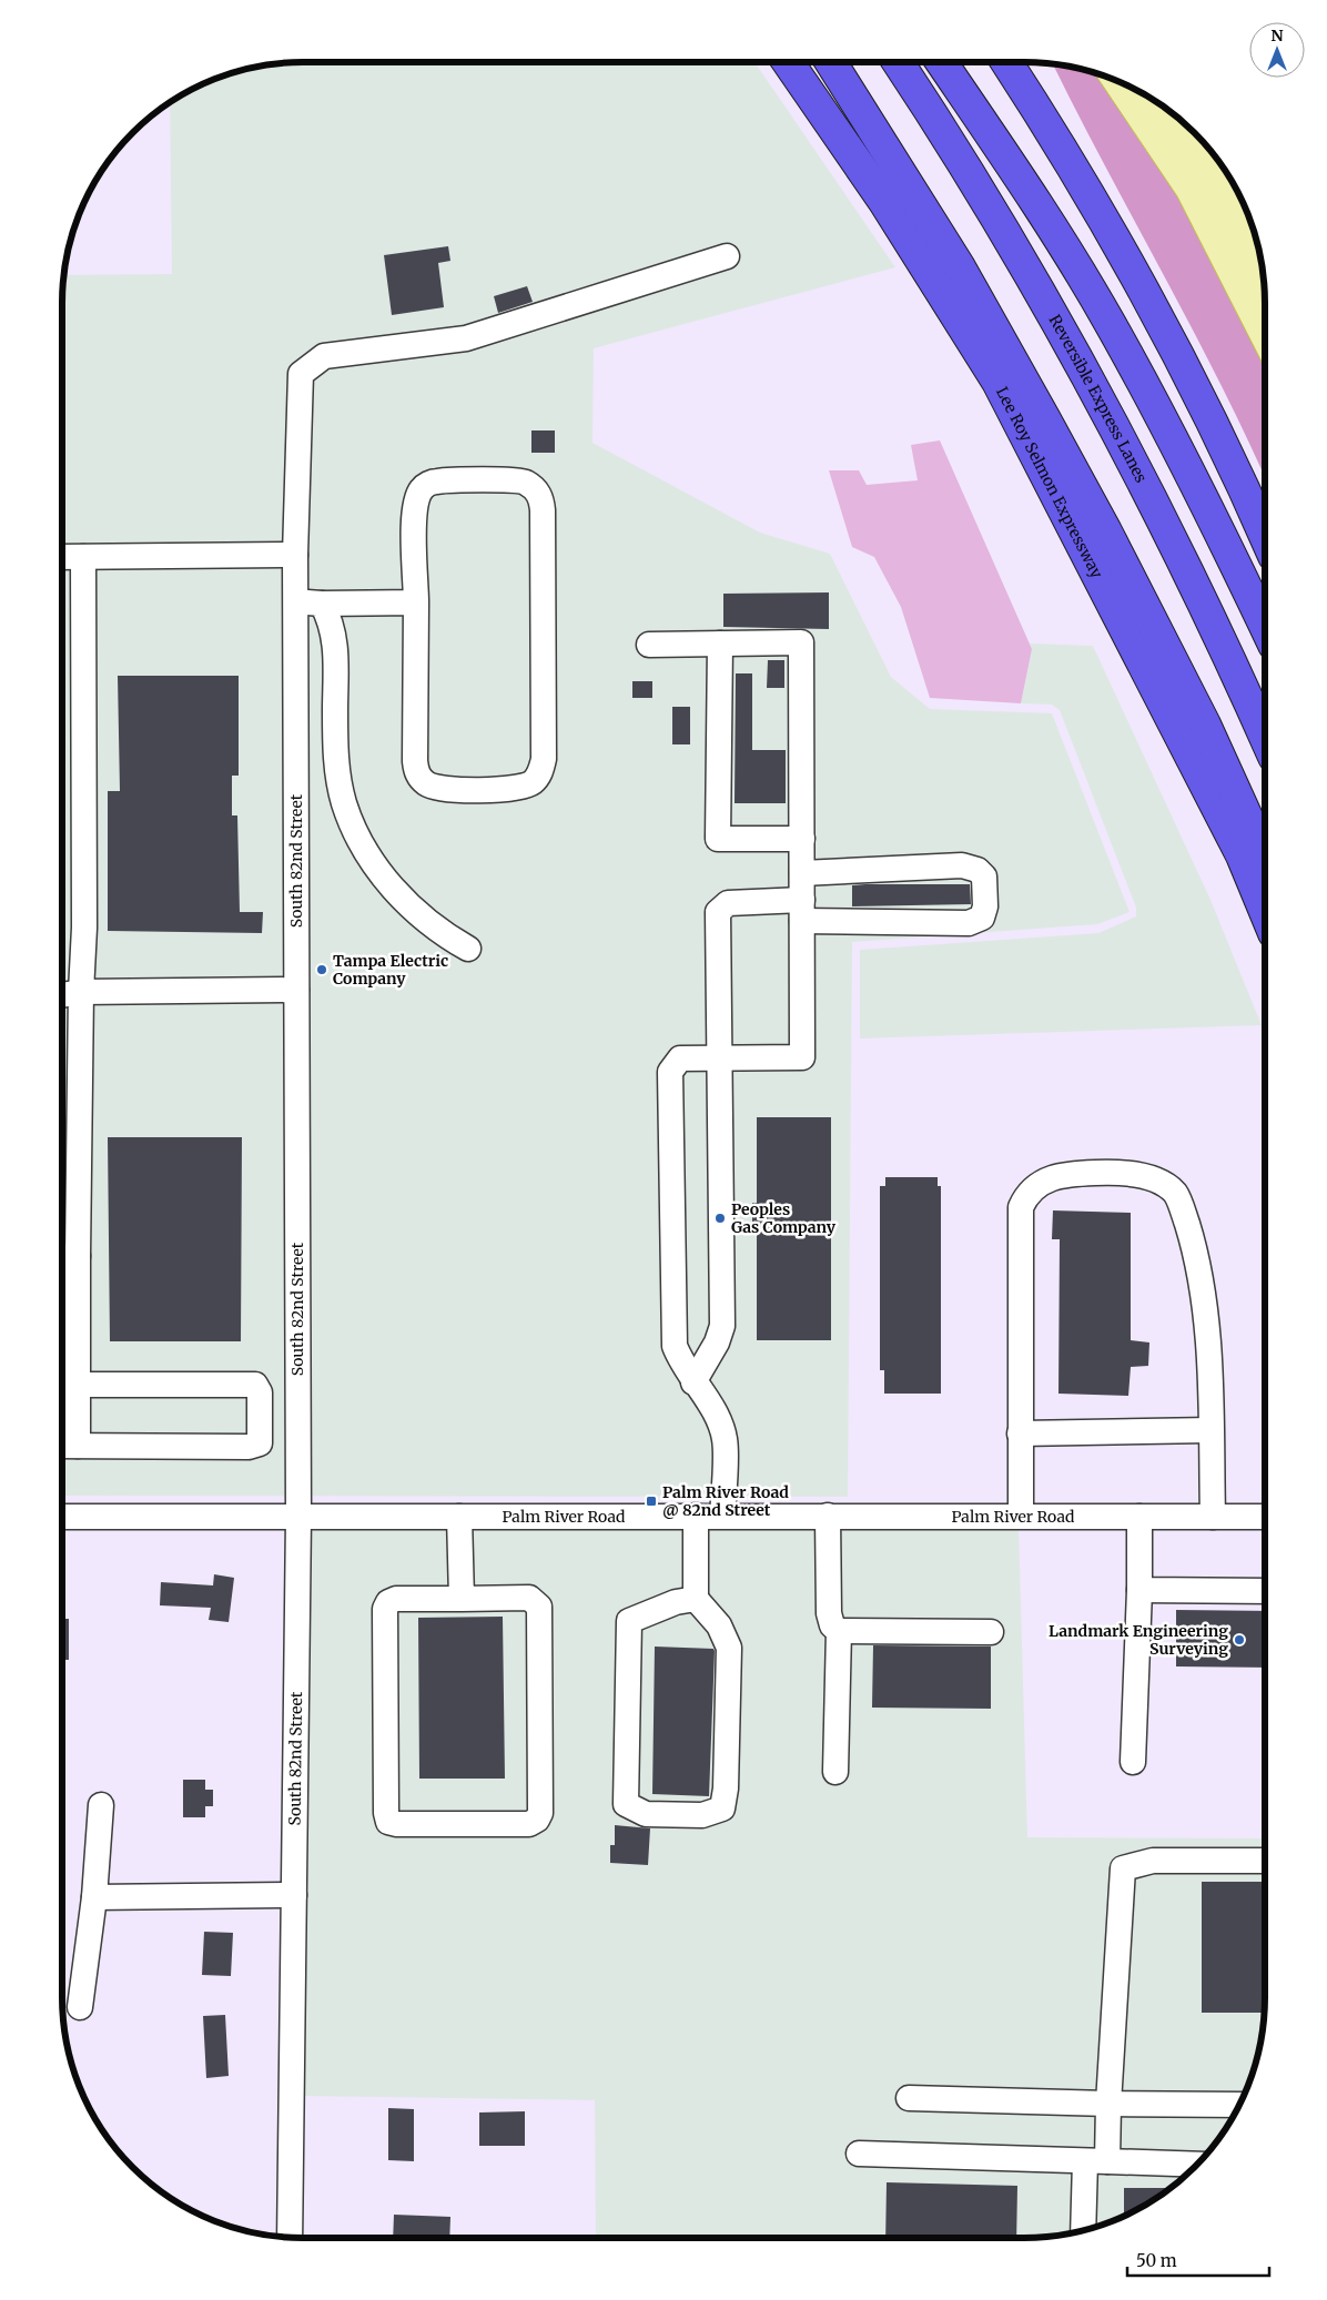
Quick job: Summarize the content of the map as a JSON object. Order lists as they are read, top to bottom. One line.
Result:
{"streets":{"highway":["Reversible Express Lanes","Lee Roy Selmon Expressway"],"street":["South 82nd Street","Palm River Road"]},"crossings":[["South 82nd Street","Palm River Road"]],"places":{"other":["Tampa Electric Company","Peoples Gas Company","Landmark Engineering Surveying"],"transit":["Palm River Road @ 82nd Street"]},"scale_bar":"50 m","north":"top"}
